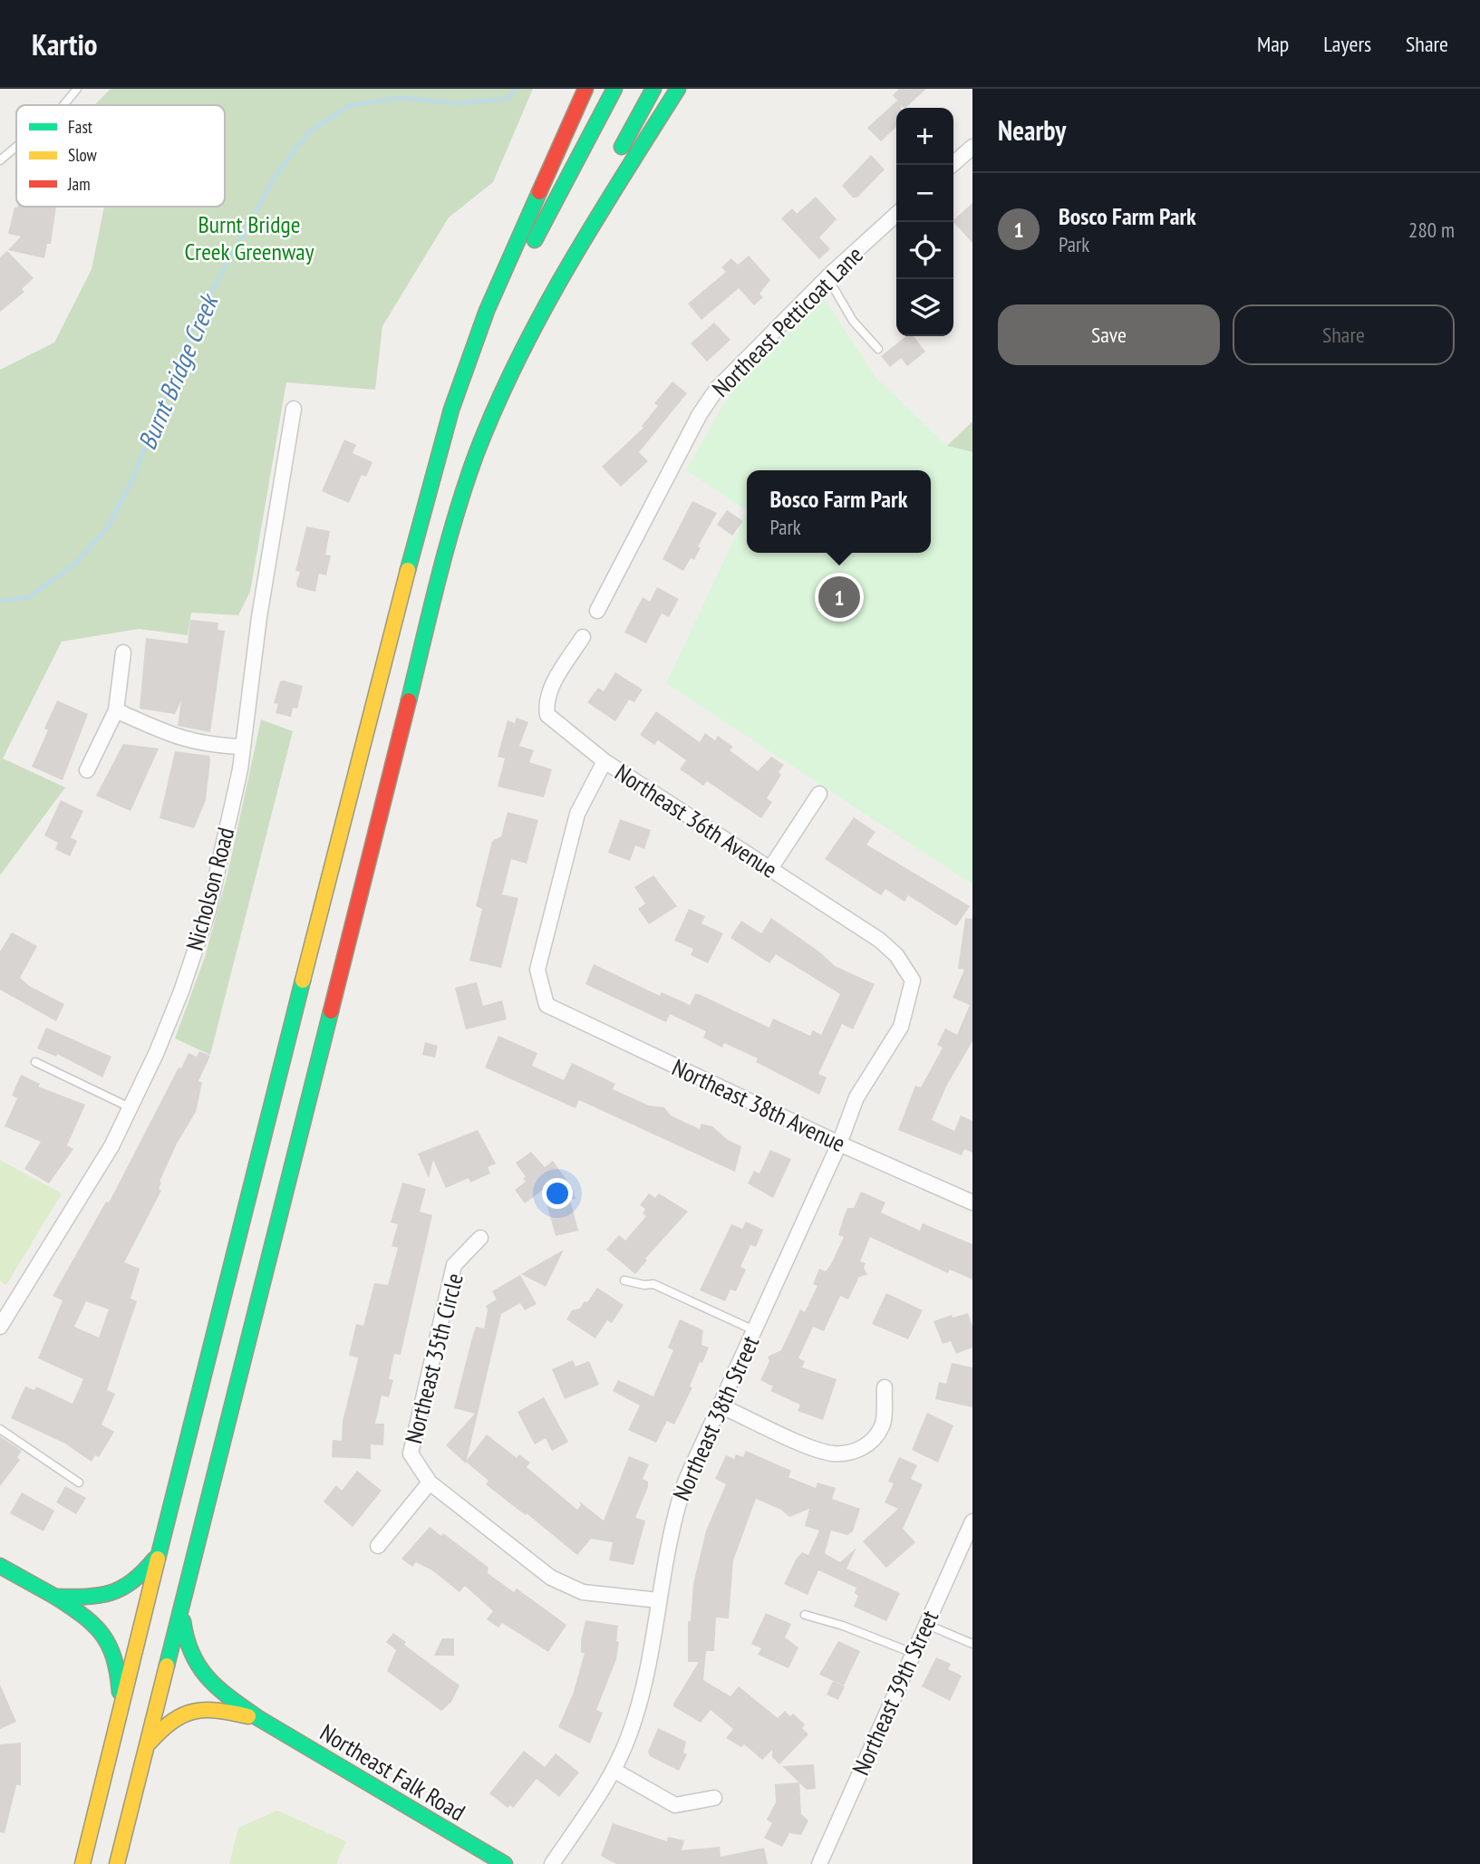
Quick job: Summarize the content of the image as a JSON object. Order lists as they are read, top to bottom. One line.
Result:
{"streets":{"main road":["Northeast Falk Road"],"street":["Northeast Petticoat Lane","Northeast 36th Avenue","Nicholson Road","Northeast 38th Avenue","Northeast 35th Circle","Northeast 38th Street","Northeast 39th Street"]},"crossings":[["Northeast 36th Avenue","Northeast 38th Avenue"],["Northeast 36th Avenue","Northeast 38th Street"],["Northeast 38th Avenue","Northeast 38th Street"],["Northeast 35th Circle","Northeast 38th Street"]],"water":["Burnt Bridge Creek"],"parks":["Burnt Bridge Creek Greenway"],"legend":["Fast","Slow","Jam"],"page":{"header":"Kartio","nav":["Map","Layers","Share"],"heading":"Nearby","map_buttons":["+","−"],"list":[{"mark":"1","name":"Bosco Farm Park","note":"Park","value":"280 m"}],"buttons":["Save","Share"],"popup":["Bosco Farm Park","Park"],"pins":"1"}}
